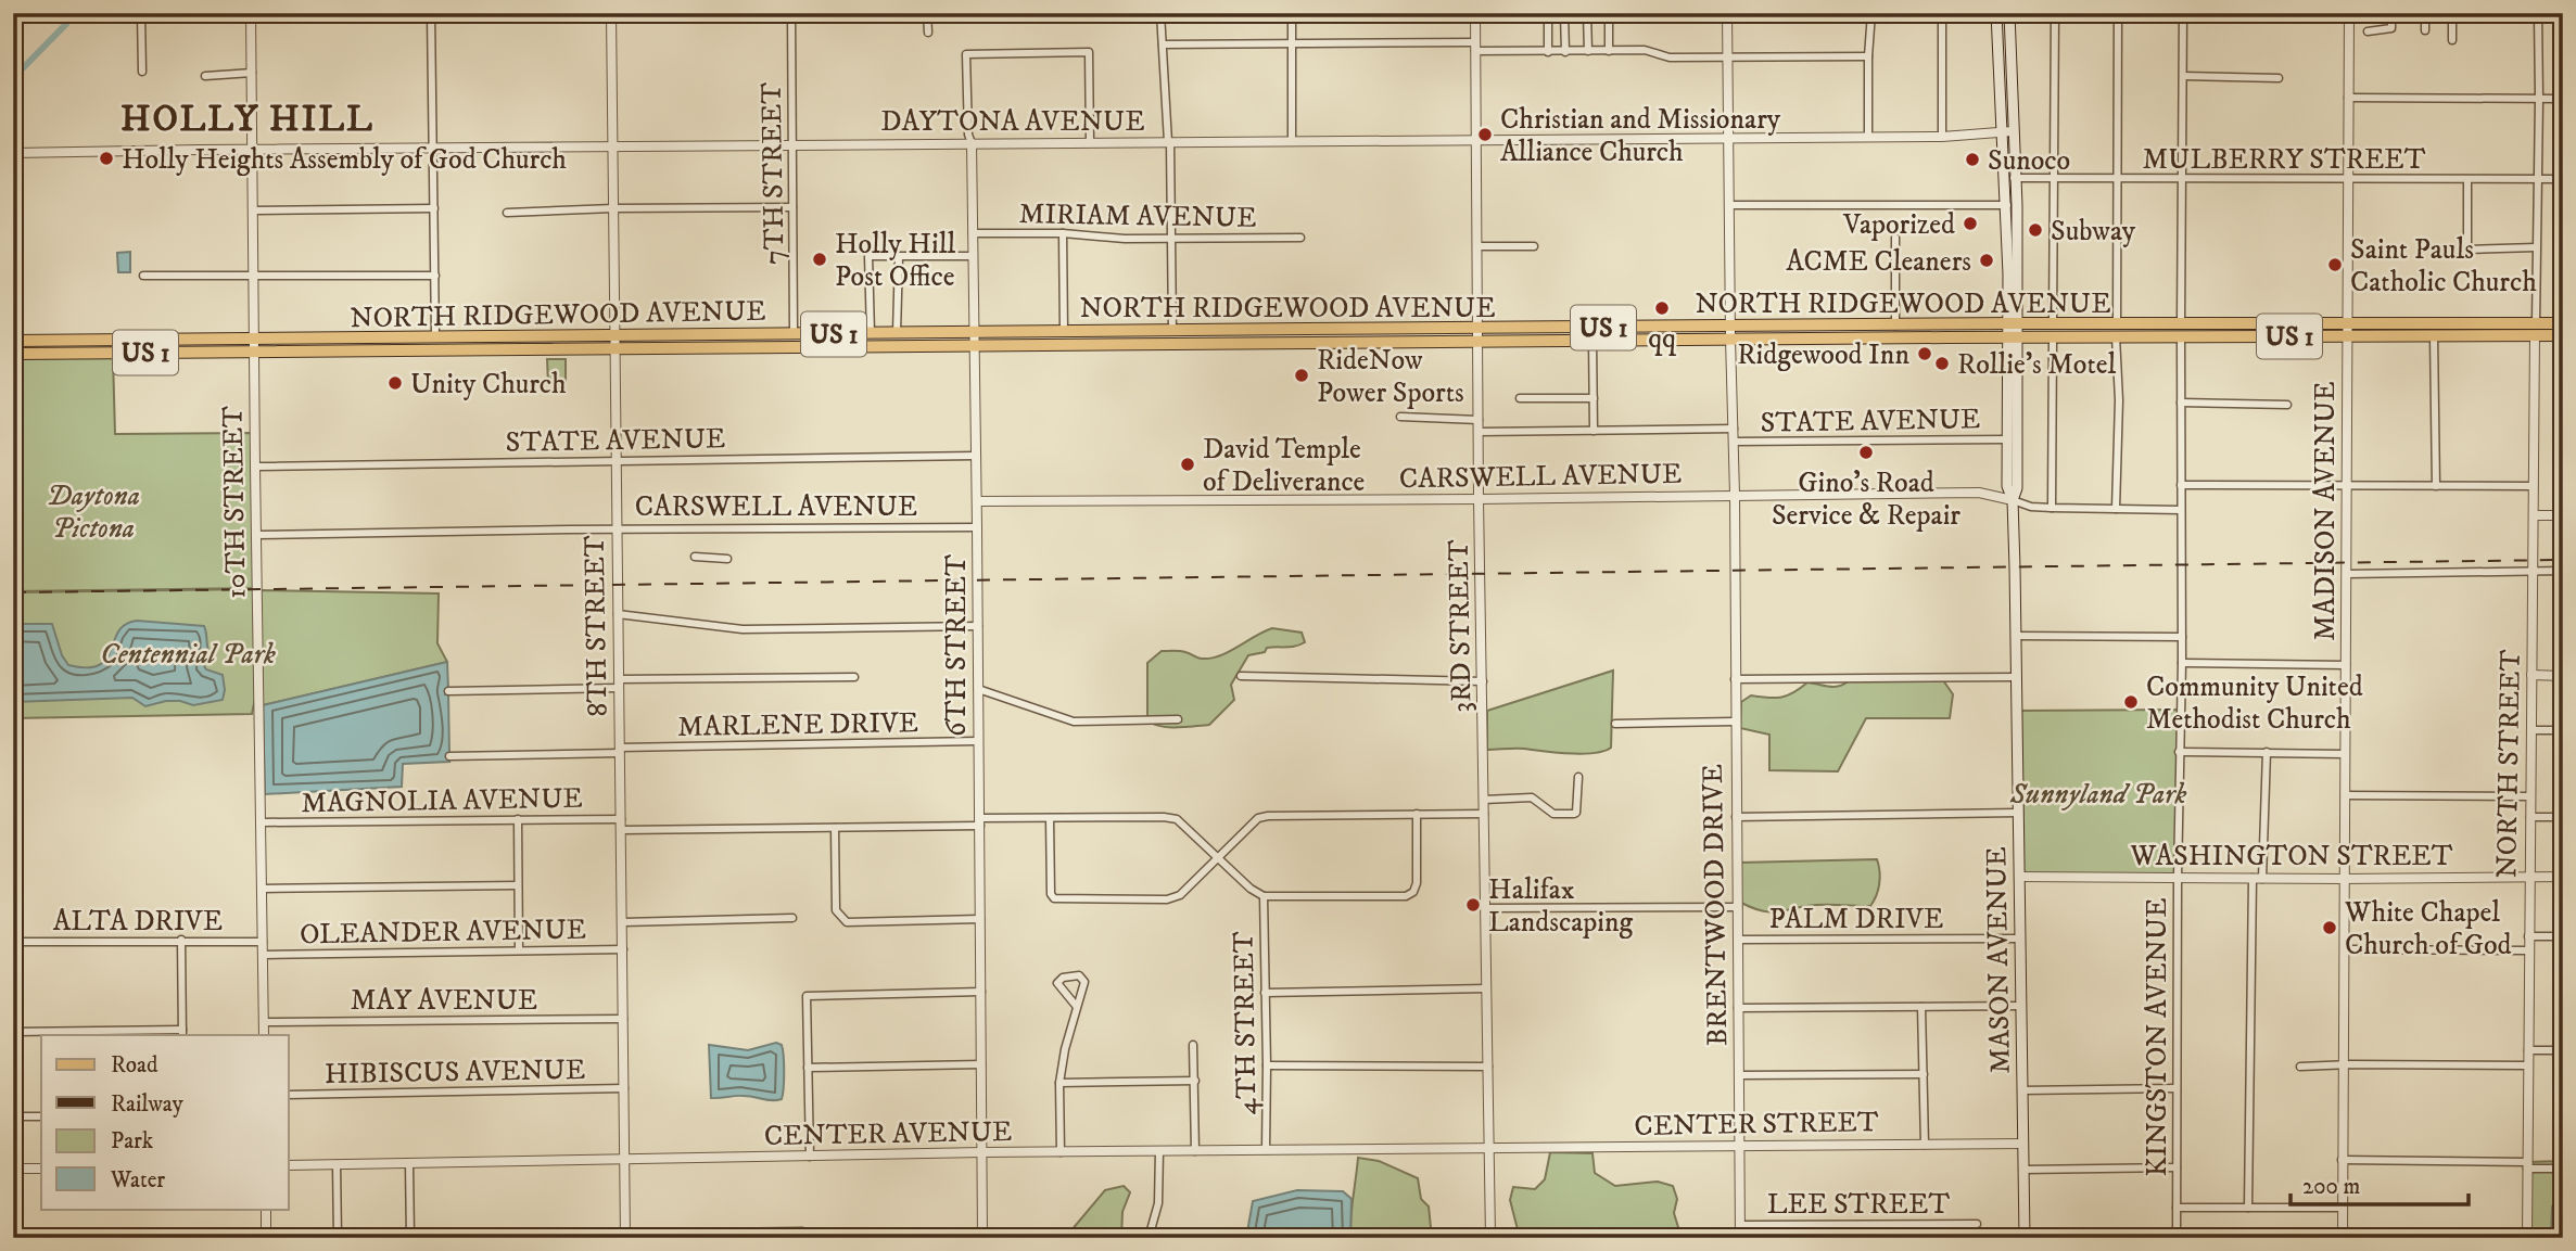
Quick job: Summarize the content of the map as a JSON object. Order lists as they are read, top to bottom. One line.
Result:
{"streets":{"main road":["NORTH RIDGEWOOD AVENUE","US 1","MASON AVENUE"],"street":["DAYTONA AVENUE","MULBERRY STREET","7TH STREET","MIRIAM AVENUE","STATE AVENUE","CARSWELL AVENUE","10TH STREET","MADISON AVENUE","8TH STREET","3RD STREET","6TH STREET","MARLENE DRIVE","NORTH STREET","MAGNOLIA AVENUE","WASHINGTON STREET","BRENTWOOD DRIVE","PALM DRIVE","ALTA DRIVE","OLEANDER AVENUE","MAY AVENUE","4TH STREET","KINGSTON AVENUE","HIBISCUS AVENUE","CENTER STREET","CENTER AVENUE","LEE STREET"]},"crossings":[["DAYTONA AVENUE","7TH STREET"],["DAYTONA AVENUE","10TH STREET"],["DAYTONA AVENUE","8TH STREET"],["DAYTONA AVENUE","3RD STREET"],["DAYTONA AVENUE","6TH STREET"],["DAYTONA AVENUE","BRENTWOOD DRIVE"],["DAYTONA AVENUE","MASON AVENUE"],["MULBERRY STREET","MADISON AVENUE"],["MULBERRY STREET","NORTH STREET"],["MULBERRY STREET","MASON AVENUE"],["MULBERRY STREET","KINGSTON AVENUE"],["7TH STREET","NORTH RIDGEWOOD AVENUE"],["MIRIAM AVENUE","6TH STREET"],["NORTH RIDGEWOOD AVENUE","10TH STREET"],["NORTH RIDGEWOOD AVENUE","MADISON AVENUE"],["NORTH RIDGEWOOD AVENUE","8TH STREET"],["NORTH RIDGEWOOD AVENUE","3RD STREET"],["NORTH RIDGEWOOD AVENUE","6TH STREET"],["NORTH RIDGEWOOD AVENUE","NORTH STREET"],["NORTH RIDGEWOOD AVENUE","BRENTWOOD DRIVE"],["NORTH RIDGEWOOD AVENUE","MASON AVENUE"],["NORTH RIDGEWOOD AVENUE","KINGSTON AVENUE"],["STATE AVENUE","10TH STREET"],["STATE AVENUE","8TH STREET"],["STATE AVENUE","3RD STREET"],["STATE AVENUE","6TH STREET"],["STATE AVENUE","BRENTWOOD DRIVE"],["STATE AVENUE","MASON AVENUE"],["CARSWELL AVENUE","10TH STREET"],["CARSWELL AVENUE","8TH STREET"],["CARSWELL AVENUE","3RD STREET"],["CARSWELL AVENUE","6TH STREET"],["CARSWELL AVENUE","BRENTWOOD DRIVE"],["CARSWELL AVENUE","MASON AVENUE"],["10TH STREET","MAGNOLIA AVENUE"],["10TH STREET","ALTA DRIVE"],["10TH STREET","OLEANDER AVENUE"],["10TH STREET","MAY AVENUE"],["MADISON AVENUE","WASHINGTON STREET"],["8TH STREET","MARLENE DRIVE"],["8TH STREET","MAGNOLIA AVENUE"],["8TH STREET","OLEANDER AVENUE"],["8TH STREET","MAY AVENUE"],["8TH STREET","HIBISCUS AVENUE"],["8TH STREET","CENTER AVENUE"],["3RD STREET","CENTER STREET"],["3RD STREET","CENTER AVENUE"],["6TH STREET","MARLENE DRIVE"],["6TH STREET","MAGNOLIA AVENUE"],["6TH STREET","CENTER AVENUE"],["NORTH STREET","WASHINGTON STREET"],["MAGNOLIA AVENUE","4TH STREET"],["WASHINGTON STREET","MASON AVENUE"],["WASHINGTON STREET","KINGSTON AVENUE"],["BRENTWOOD DRIVE","PALM DRIVE"],["BRENTWOOD DRIVE","CENTER STREET"],["BRENTWOOD DRIVE","LEE STREET"],["PALM DRIVE","MASON AVENUE"],["MASON AVENUE","CENTER STREET"],["4TH STREET","CENTER AVENUE"],["CENTER STREET","CENTER AVENUE"]],"districts":["HOLLY HILL"],"parks":["Daytona Pictona","Centennial Park","Sunnyland Park"],"places":["Christian and Missionary Alliance Church","Holly Heights Assembly of God Church","Sunoco","Vaporized","Subway","Holly Hill Post Office","ACME Cleaners","Saint Pauls Catholic Church","qq","Ridgewood Inn","Rollie's Motel","RideNow Power Sports","Unity Church","Gino’s Road Service & Repair","David Temple of Deliverance","Community United Methodist Church","Halifax Landscaping","White Chapel Church of God"],"legend":["Road","Railway","Park","Water"],"scale_bar":"200 m"}
